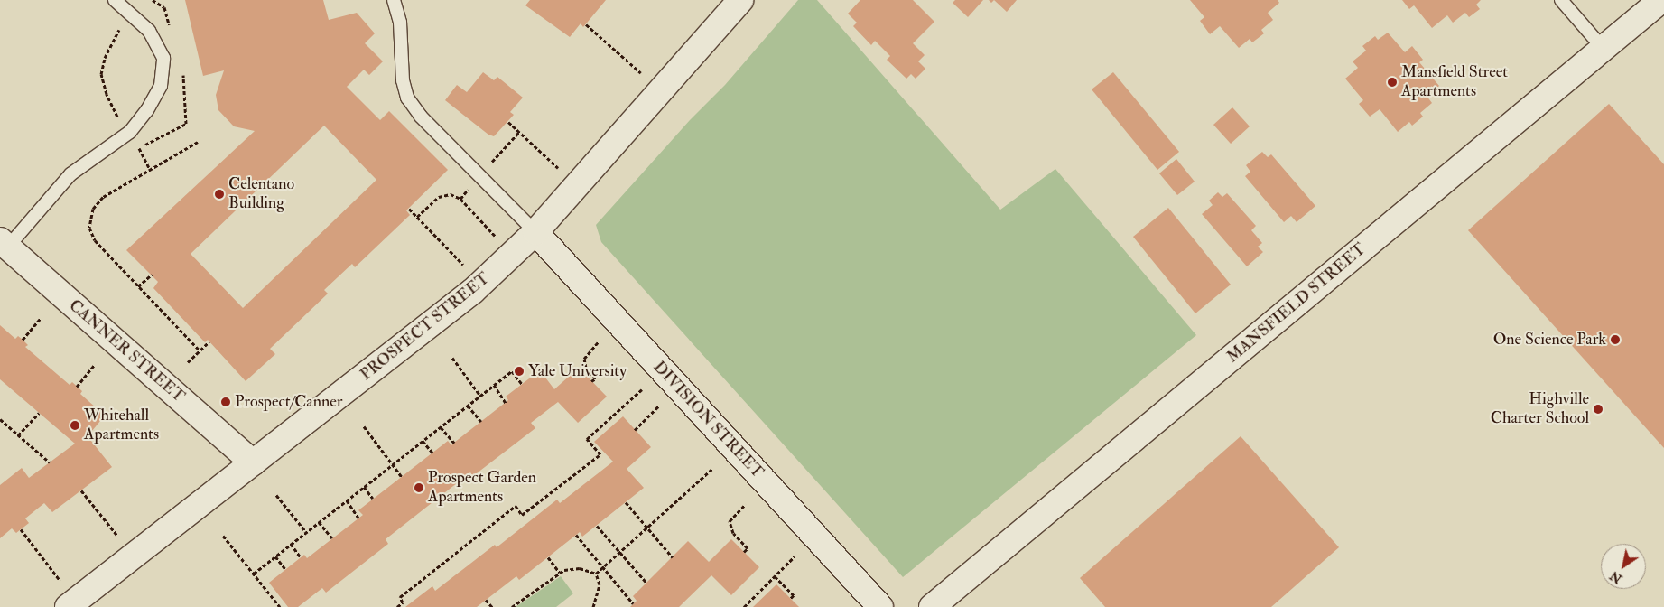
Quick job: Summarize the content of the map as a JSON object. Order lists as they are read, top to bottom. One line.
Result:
{"streets":{"main road":["MANSFIELD STREET","PROSPECT STREET","CANNER STREET","DIVISION STREET"]},"crossings":[["PROSPECT STREET","CANNER STREET"],["PROSPECT STREET","DIVISION STREET"]],"places":["Mansfield Street Apartments","Celentano Building","One Science Park","Yale University","Prospect/Canner","Highville Charter School","Whitehall Apartments","Prospect Garden Apartments"],"north":"bottom left"}
